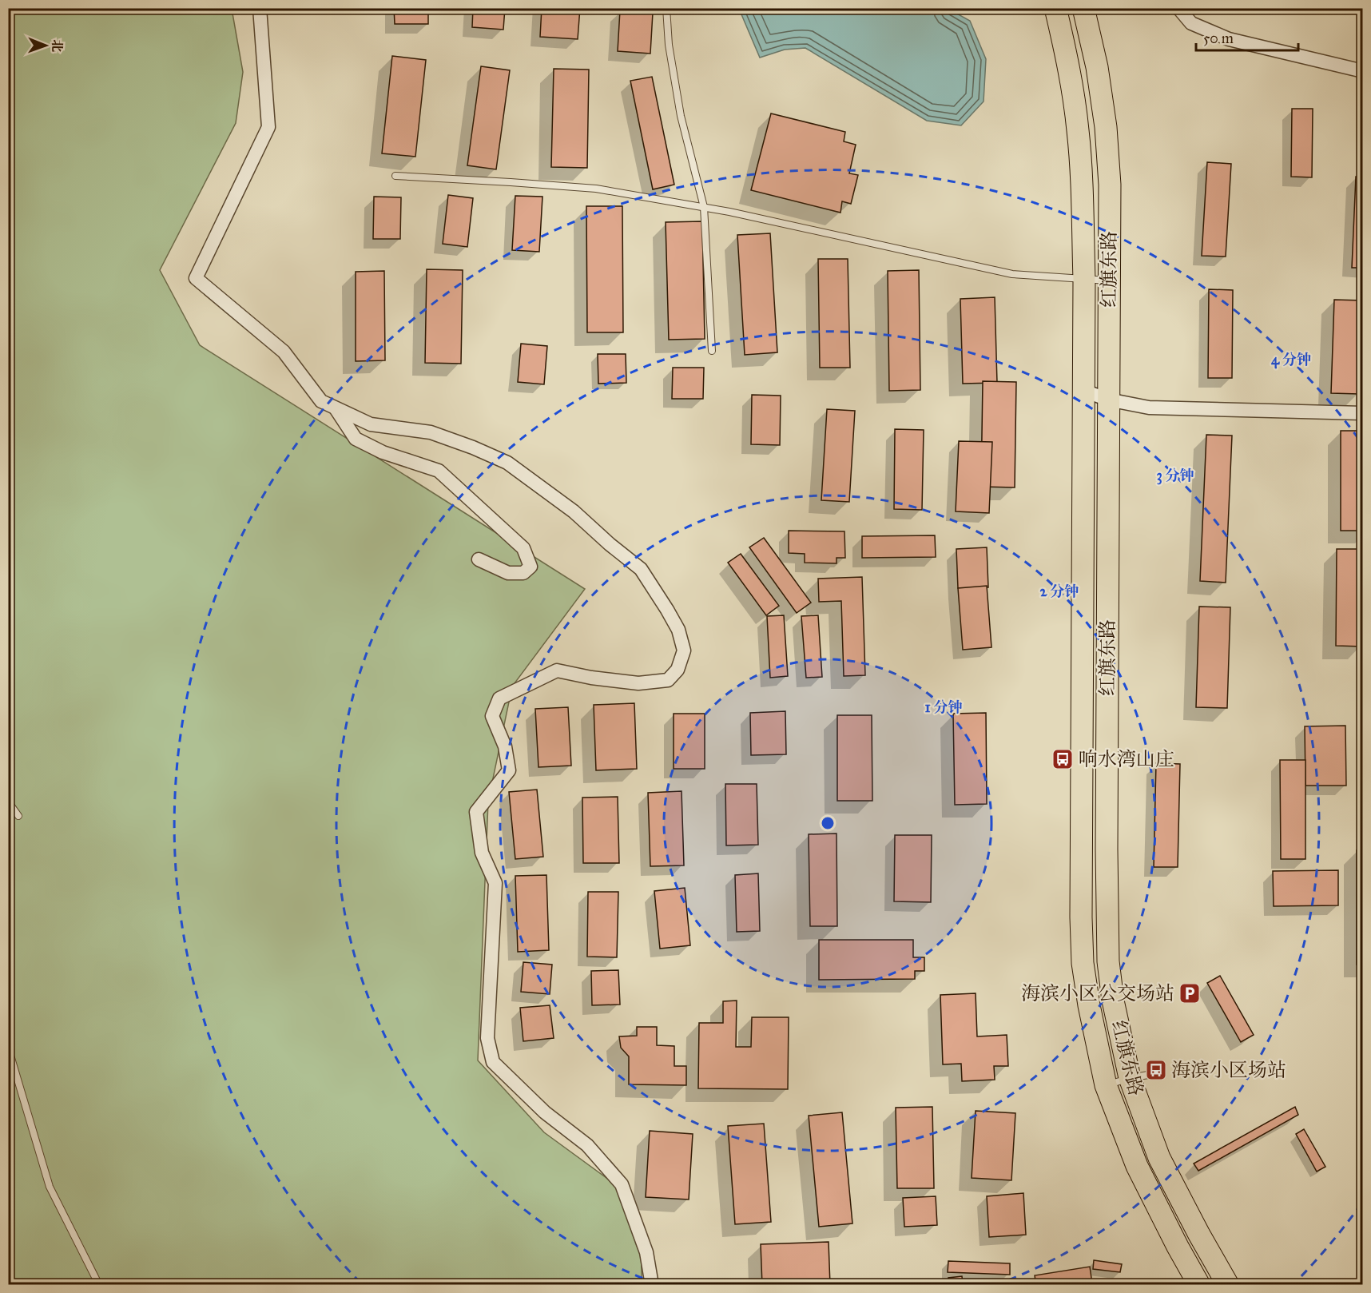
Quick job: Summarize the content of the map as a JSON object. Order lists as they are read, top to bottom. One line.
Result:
{"streets":{"main road":["红旗东路"]},"places":{"bus stop":["响水湾山庄","海滨小区场站"],"parking":["海滨小区公交场站"]},"scale_bar":"50 m","north":"right","rings":["4 分钟","3 分钟","2 分钟","1 分钟"]}
